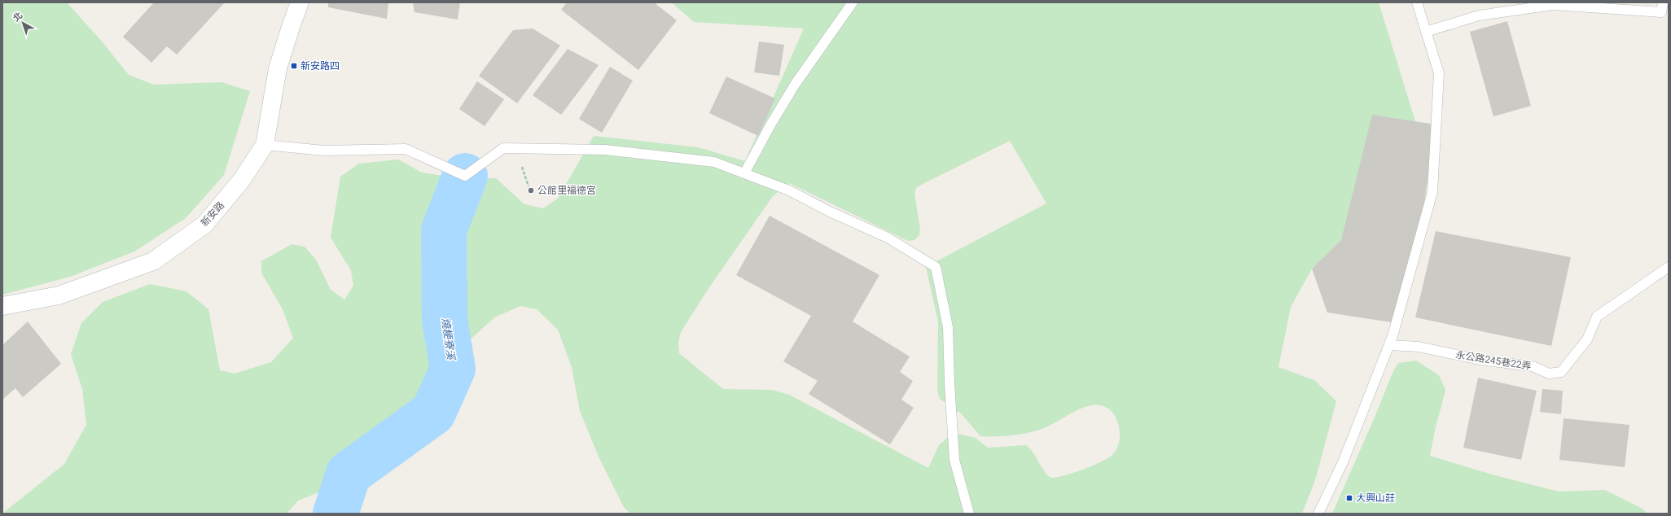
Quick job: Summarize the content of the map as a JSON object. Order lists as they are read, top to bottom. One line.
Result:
{"streets":{"street":["新安路"],"lane":["永公路245巷22弄"]},"water":["燒粳寮溪"],"places":{"transit":["新安路四","大興山莊"],"other":["公館里福德宮"]},"north":"top left"}
